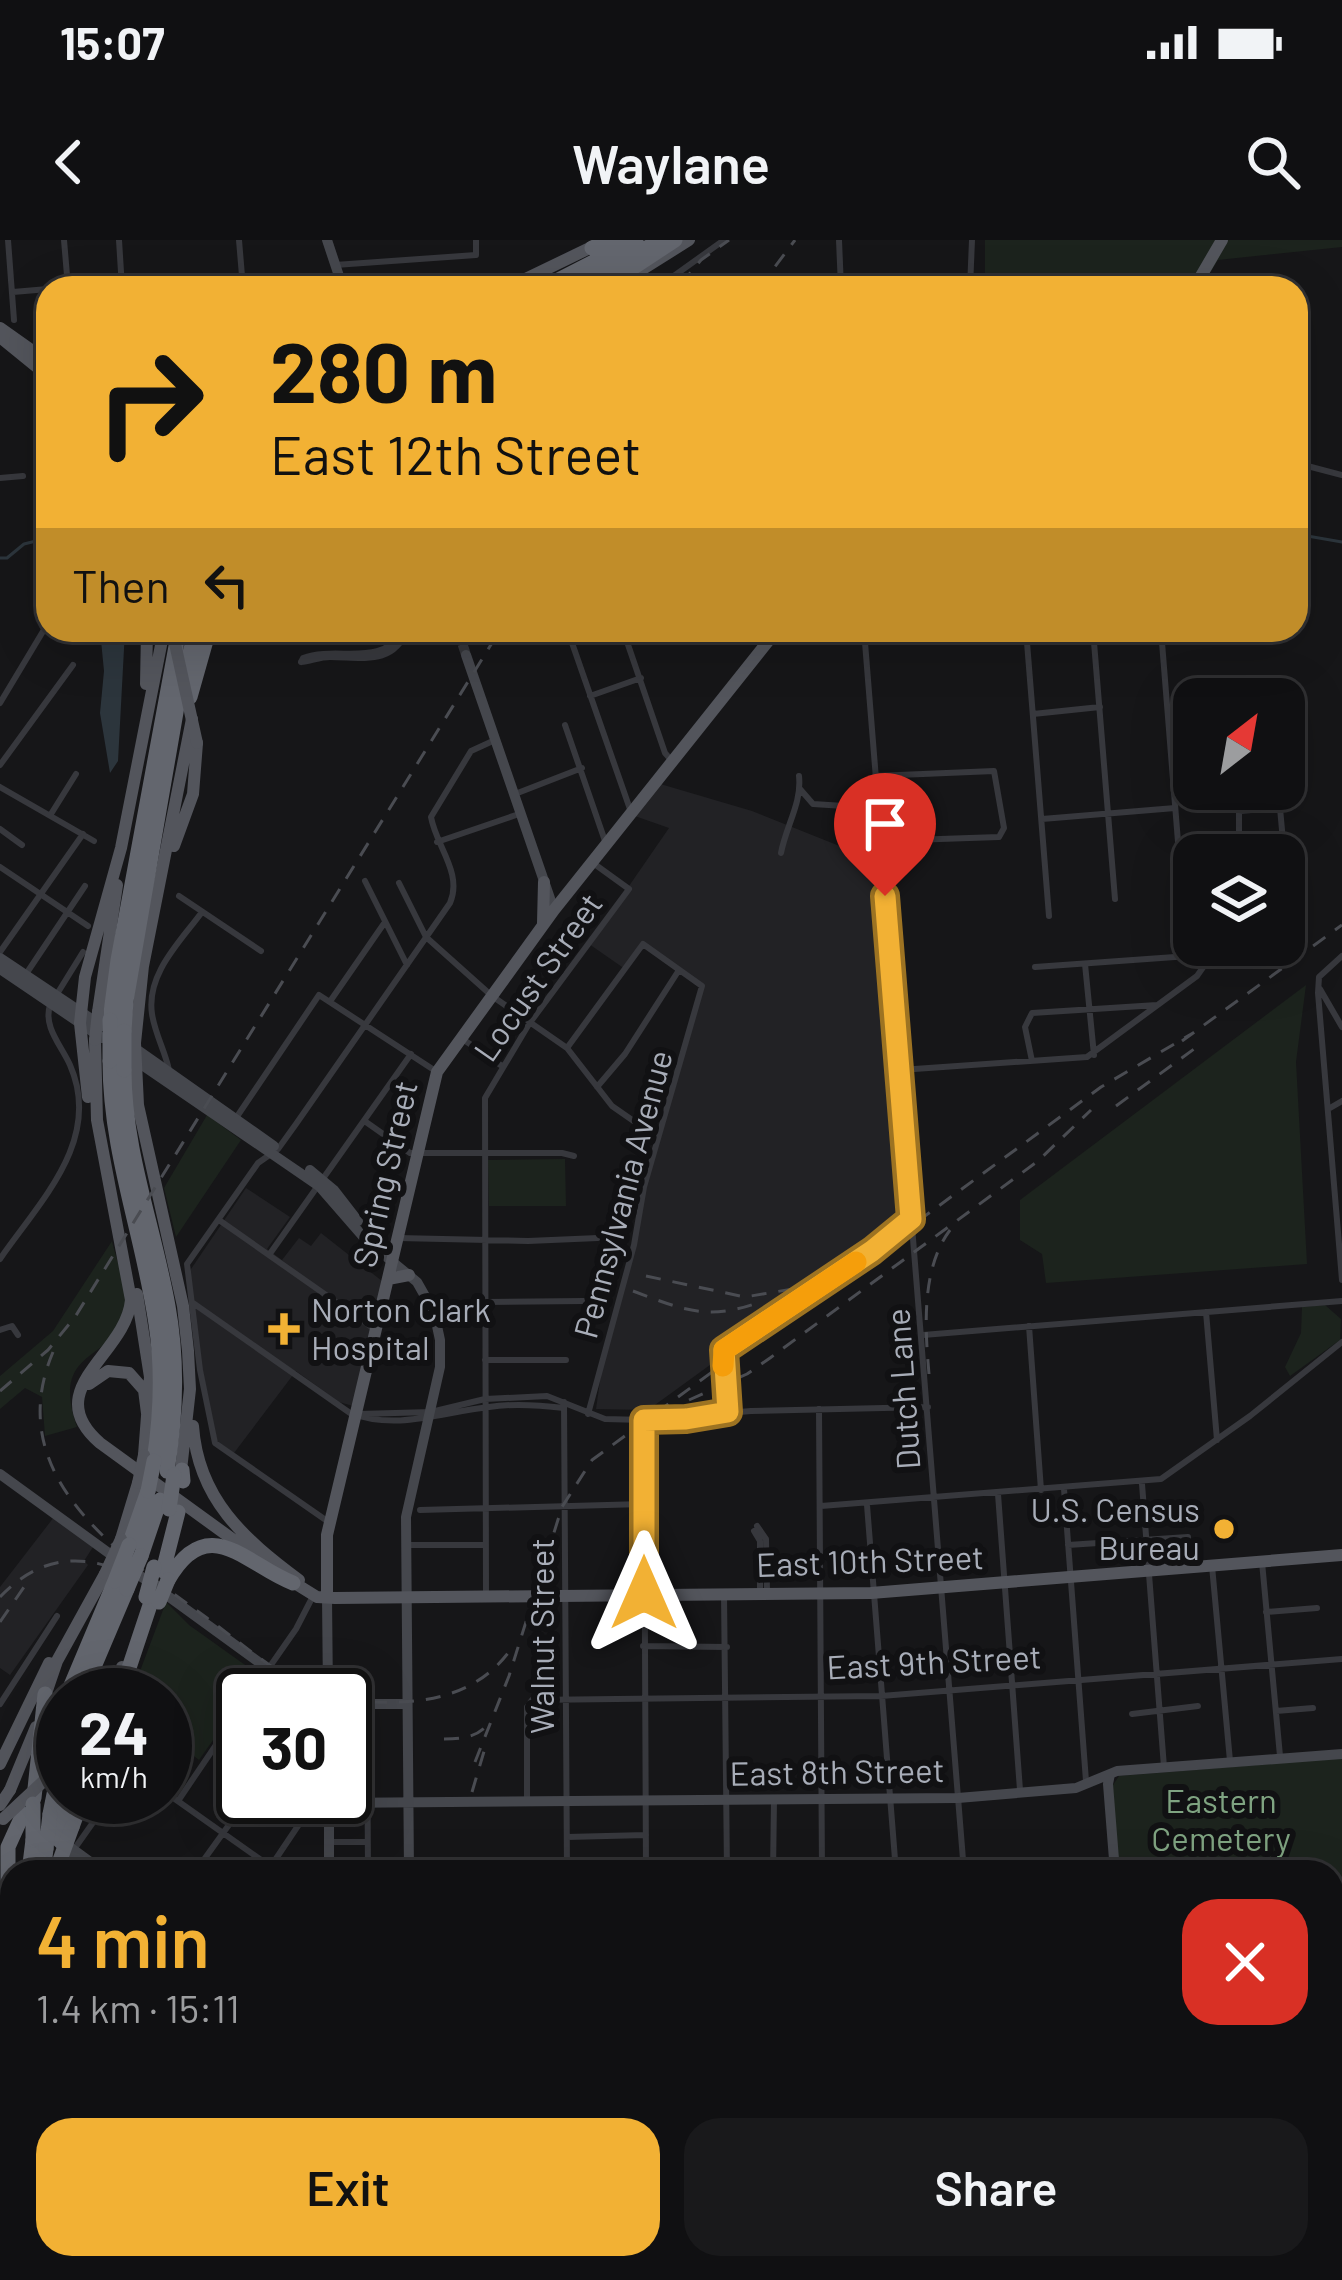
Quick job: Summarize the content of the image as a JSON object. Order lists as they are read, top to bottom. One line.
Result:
{"streets":{"main road":["Spring Street","East 10th Street"],"street":["Locust Street","Pennsylvania Avenue","Dutch Lane","Walnut Street","East 9th Street","East 8th Street"]},"crossings":[["Locust Street","Spring Street"],["Locust Street","East 10th Street"],["Spring Street","East 10th Street"],["Dutch Lane","East 10th Street"],["Dutch Lane","East 9th Street"],["Dutch Lane","East 8th Street"],["East 10th Street","Walnut Street"],["Walnut Street","East 9th Street"],["Walnut Street","East 8th Street"],["East 9th Street","East 8th Street"]],"parks":["Eastern Cemetery"],"places":{"health":["Norton Clark Hospital"],"other":["U.S. Census Bureau"]},"north":"top right","page":{"status":"15:07","header":"Waylane","turn":["280 m","East 12th Street"],"then":"Then","speed":"24 km/h","limit":"30","heading":["4 min","1.4 km · 15:11"],"buttons":["Exit","Share"]}}
